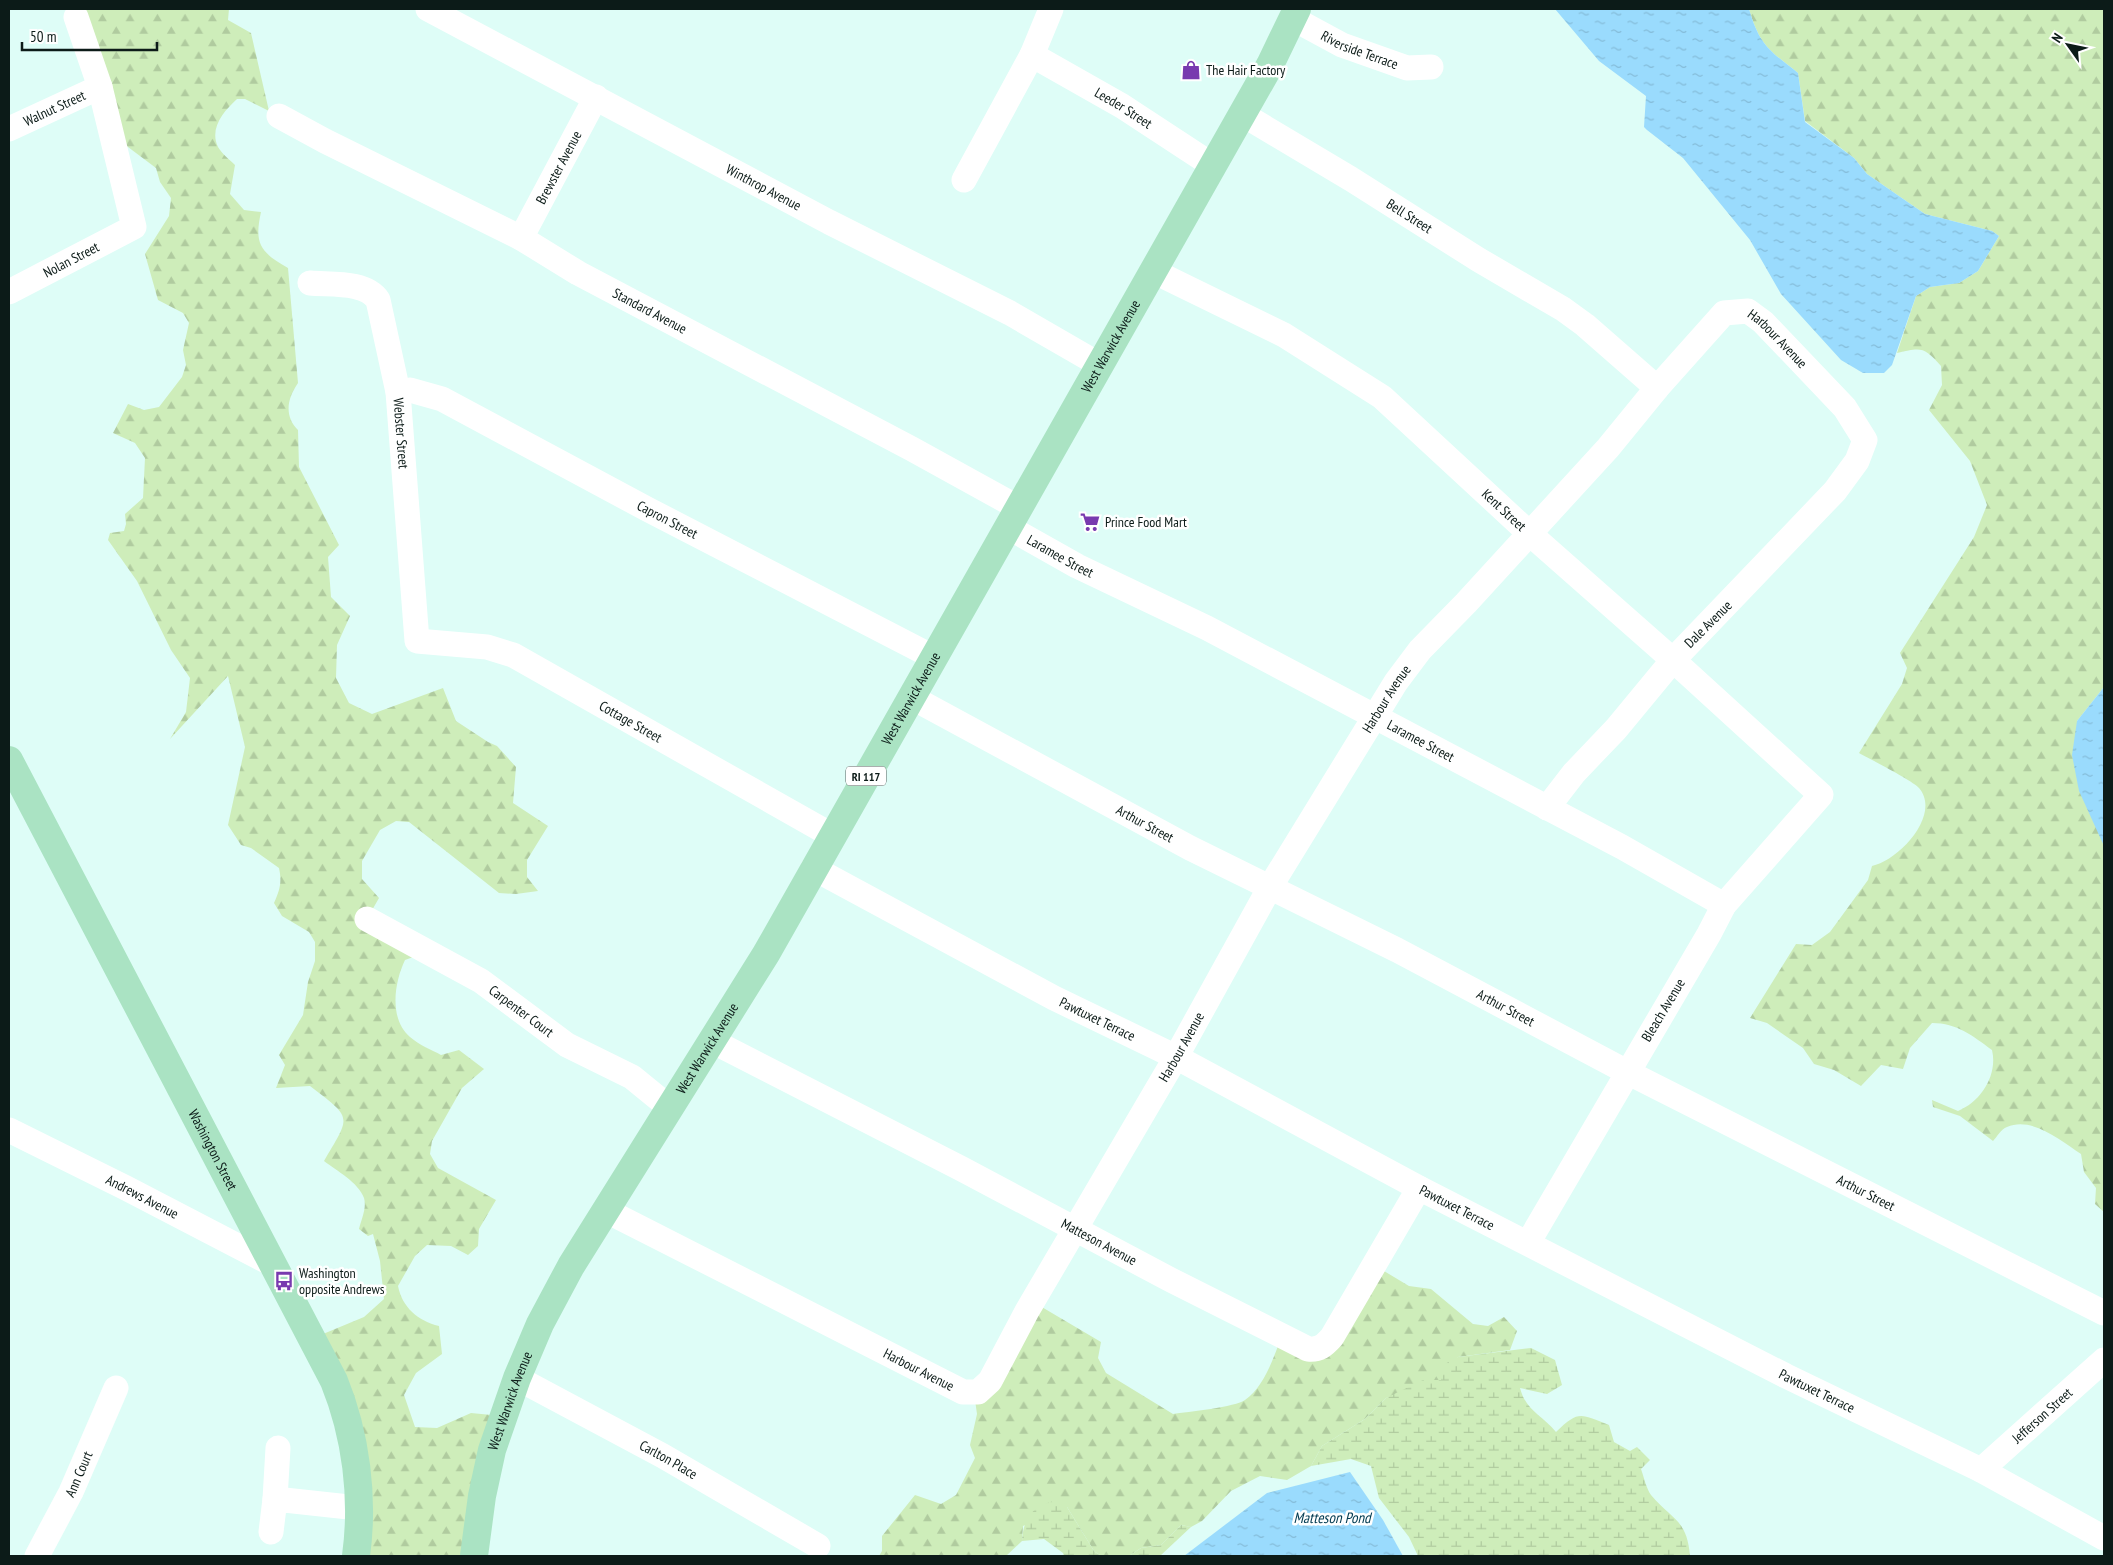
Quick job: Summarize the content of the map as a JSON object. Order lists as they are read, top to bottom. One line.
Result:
{"streets":{"main road":["West Warwick Avenue","RI 117","Washington Street"],"street":["Riverside Terrace","Walnut Street","Leeder Street","Brewster Avenue","Winthrop Avenue","Bell Street","Nolan Street","Standard Avenue","Harbour Avenue","Webster Street","Kent Street","Capron Street","Laramee Street","Dale Avenue","Cottage Street","Arthur Street","Bleach Avenue","Carpenter Court","Pawtuxet Terrace","Andrews Avenue","Matteson Avenue","Jefferson Street","Carlton Place","Ann Court"]},"crossings":[["Riverside Terrace","West Warwick Avenue"],["Walnut Street","Nolan Street"],["Leeder Street","West Warwick Avenue"],["Brewster Avenue","Winthrop Avenue"],["Brewster Avenue","Standard Avenue"],["Winthrop Avenue","West Warwick Avenue"],["Bell Street","Harbour Avenue"],["Bell Street","West Warwick Avenue"],["Standard Avenue","West Warwick Avenue"],["Standard Avenue","Laramee Street"],["Harbour Avenue","West Warwick Avenue"],["Harbour Avenue","Kent Street"],["Harbour Avenue","Laramee Street"],["Harbour Avenue","Dale Avenue"],["Harbour Avenue","Arthur Street"],["Harbour Avenue","Pawtuxet Terrace"],["Harbour Avenue","Matteson Avenue"],["West Warwick Avenue","Kent Street"],["West Warwick Avenue","Capron Street"],["West Warwick Avenue","Laramee Street"],["West Warwick Avenue","Cottage Street"],["West Warwick Avenue","Arthur Street"],["West Warwick Avenue","Carpenter Court"],["West Warwick Avenue","Pawtuxet Terrace"],["West Warwick Avenue","Matteson Avenue"],["West Warwick Avenue","Carlton Place"],["Webster Street","Capron Street"],["Webster Street","Cottage Street"],["Kent Street","Dale Avenue"],["Kent Street","Bleach Avenue"],["Laramee Street","Dale Avenue"],["Laramee Street","Bleach Avenue"],["Arthur Street","Bleach Avenue"],["Bleach Avenue","Pawtuxet Terrace"],["Pawtuxet Terrace","Matteson Avenue"],["Pawtuxet Terrace","Jefferson Street"],["Washington Street","Andrews Avenue"]],"water":["Matteson Pond"],"places":{"shop":["The Hair Factory"],"supermarket":["Prince Food Mart"],"bus stop":["Washington opposite Andrews"]},"scale_bar":"50 m","north":"top left"}
